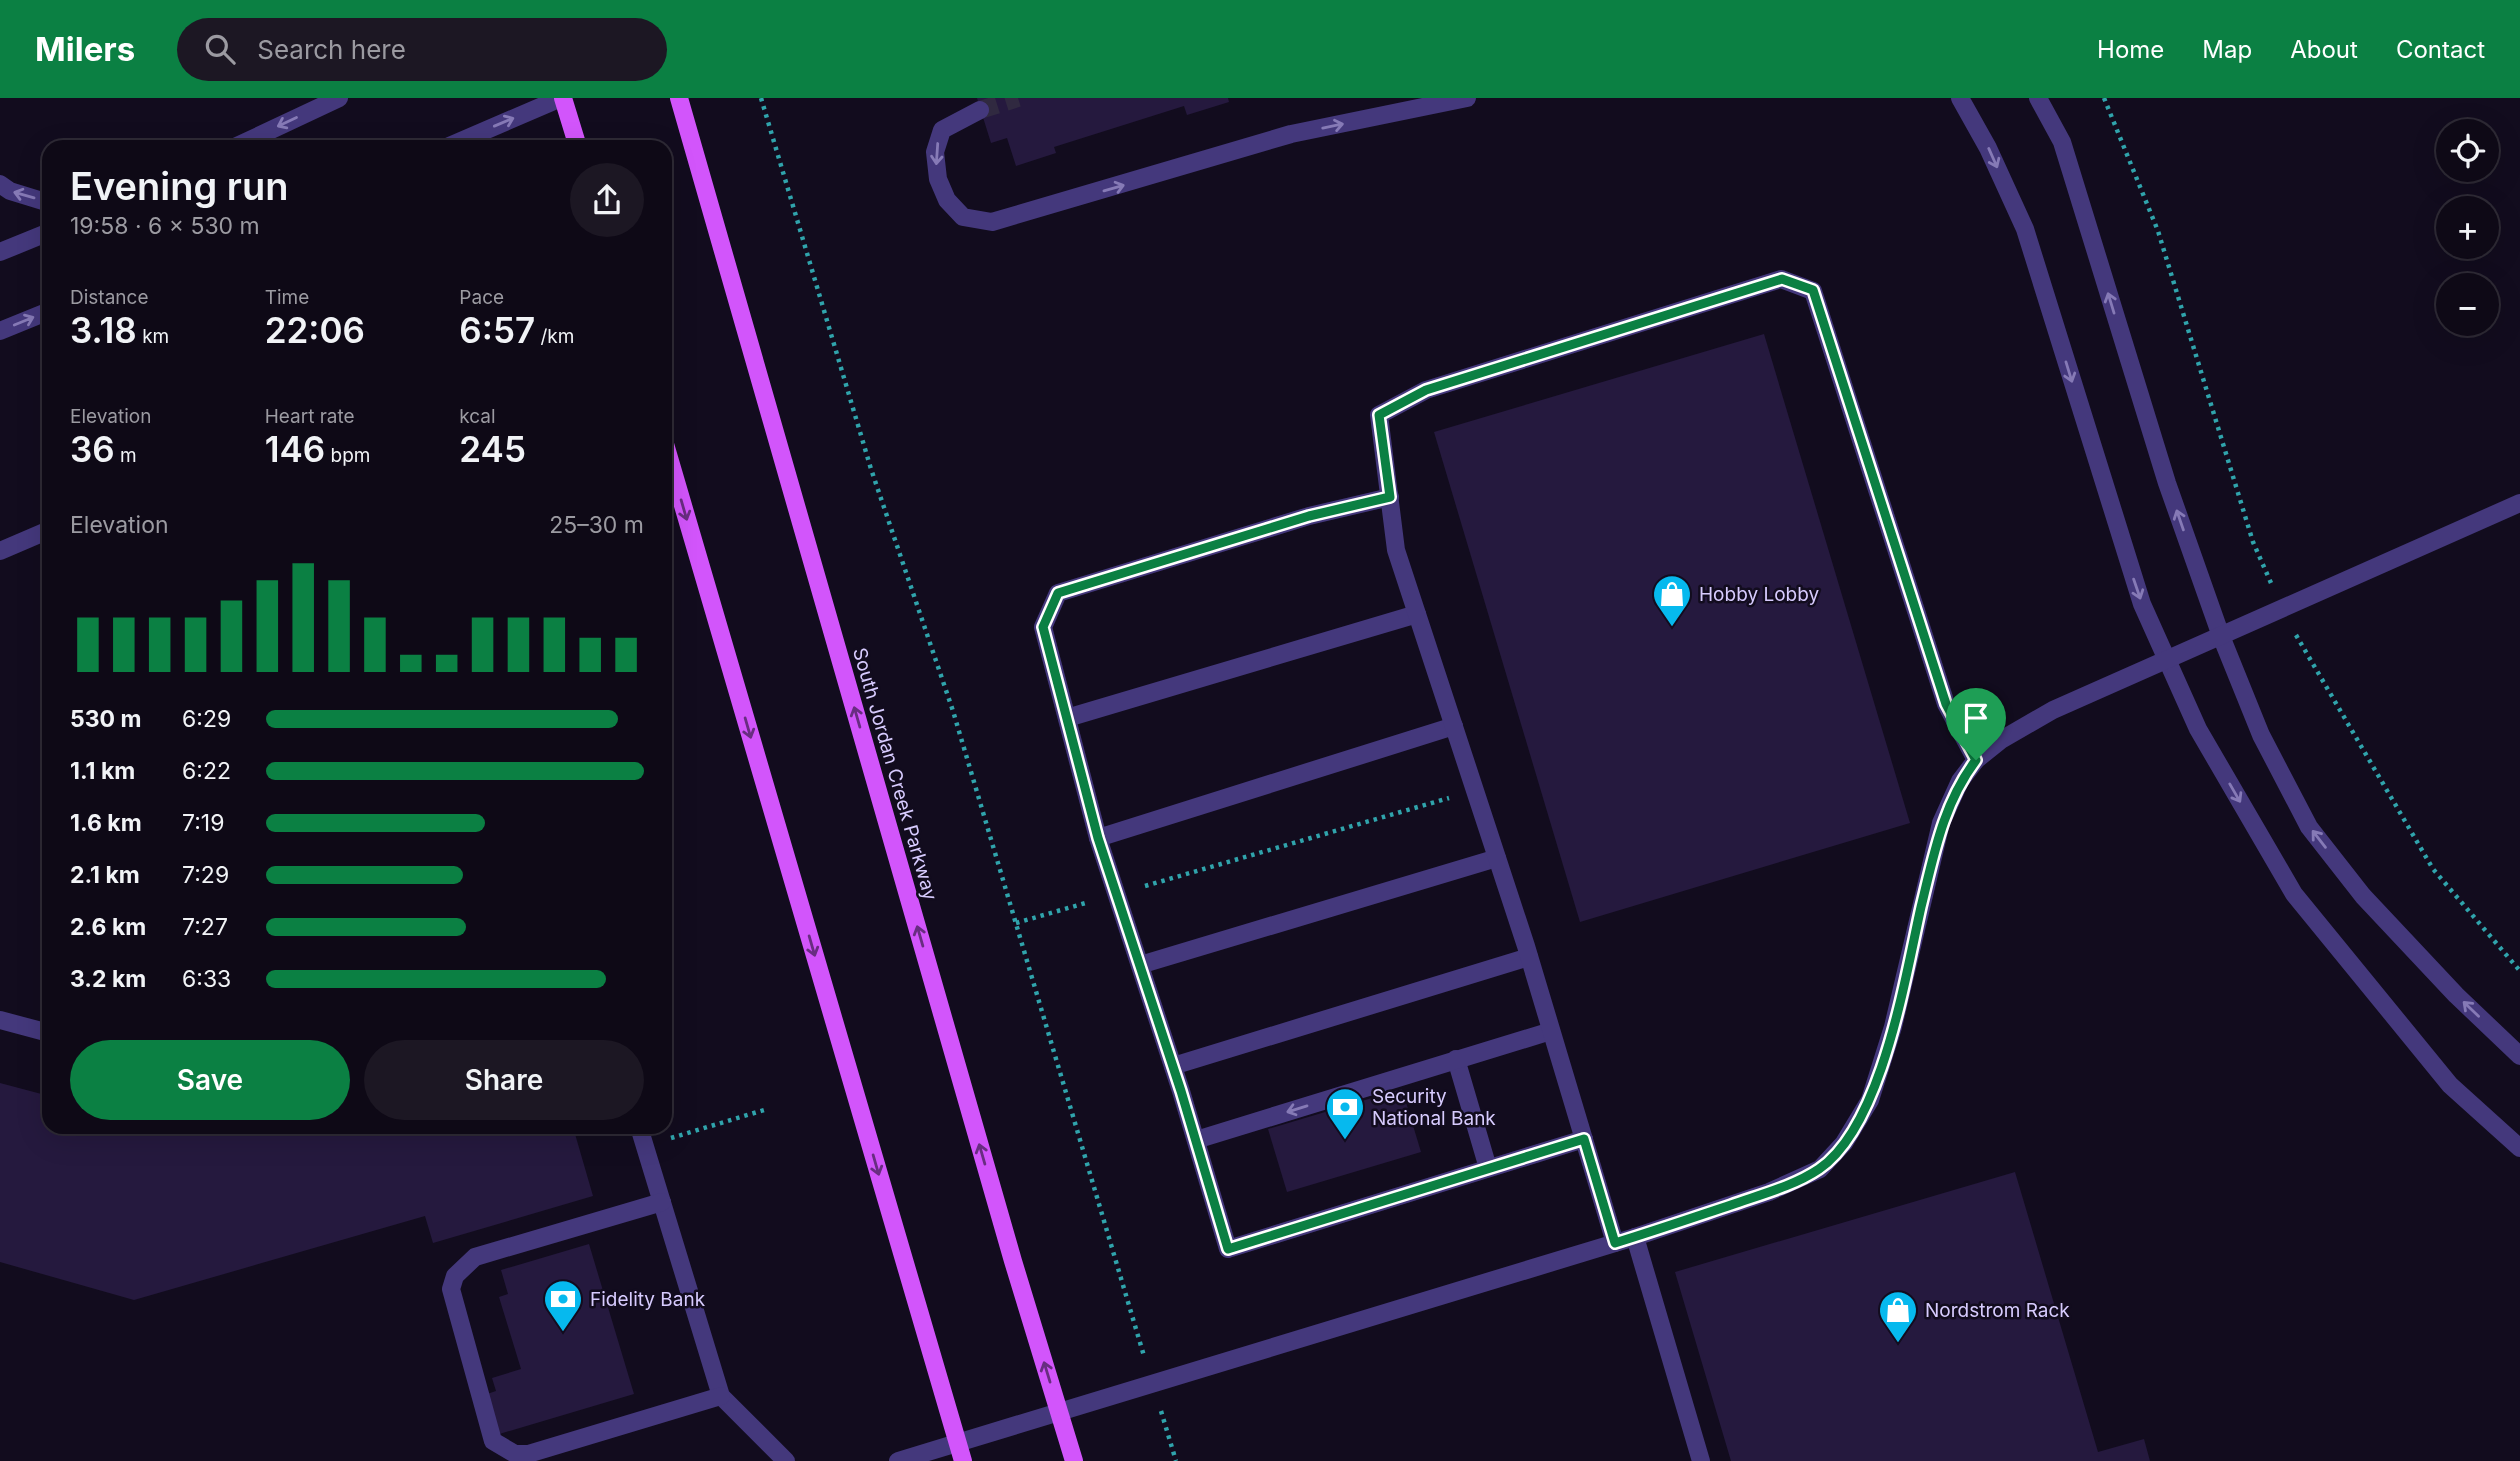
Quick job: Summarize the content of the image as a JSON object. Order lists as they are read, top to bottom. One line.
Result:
{"streets":{"main road":["South Jordan Creek Parkway"]},"places":{"shop":["Hobby Lobby","Nordstrom Rack"],"bank":["Security National Bank","Fidelity Bank"]},"page":{"header":"Milers","search":"Search here","nav":["Home","Map","About","Contact"],"map_buttons":["+","−"],"heading":["Evening run","19:58 · 6 × 530 m"],"stats":[["Distance","3.18 km"],["Time","22:06"],["Pace","6:57 /km"],["Elevation","36 m"],["Heart rate","146 bpm"],["kcal","245"]],"chart":["Elevation","25–30 m"],"list":[{"name":"530 m","note":"6:29"},{"name":"1.1 km","note":"6:22"},{"name":"1.6 km","note":"7:19"},{"name":"2.1 km","note":"7:29"},{"name":"2.6 km","note":"7:27"},{"name":"3.2 km","note":"6:33"}],"buttons":["Save","Share"]}}
